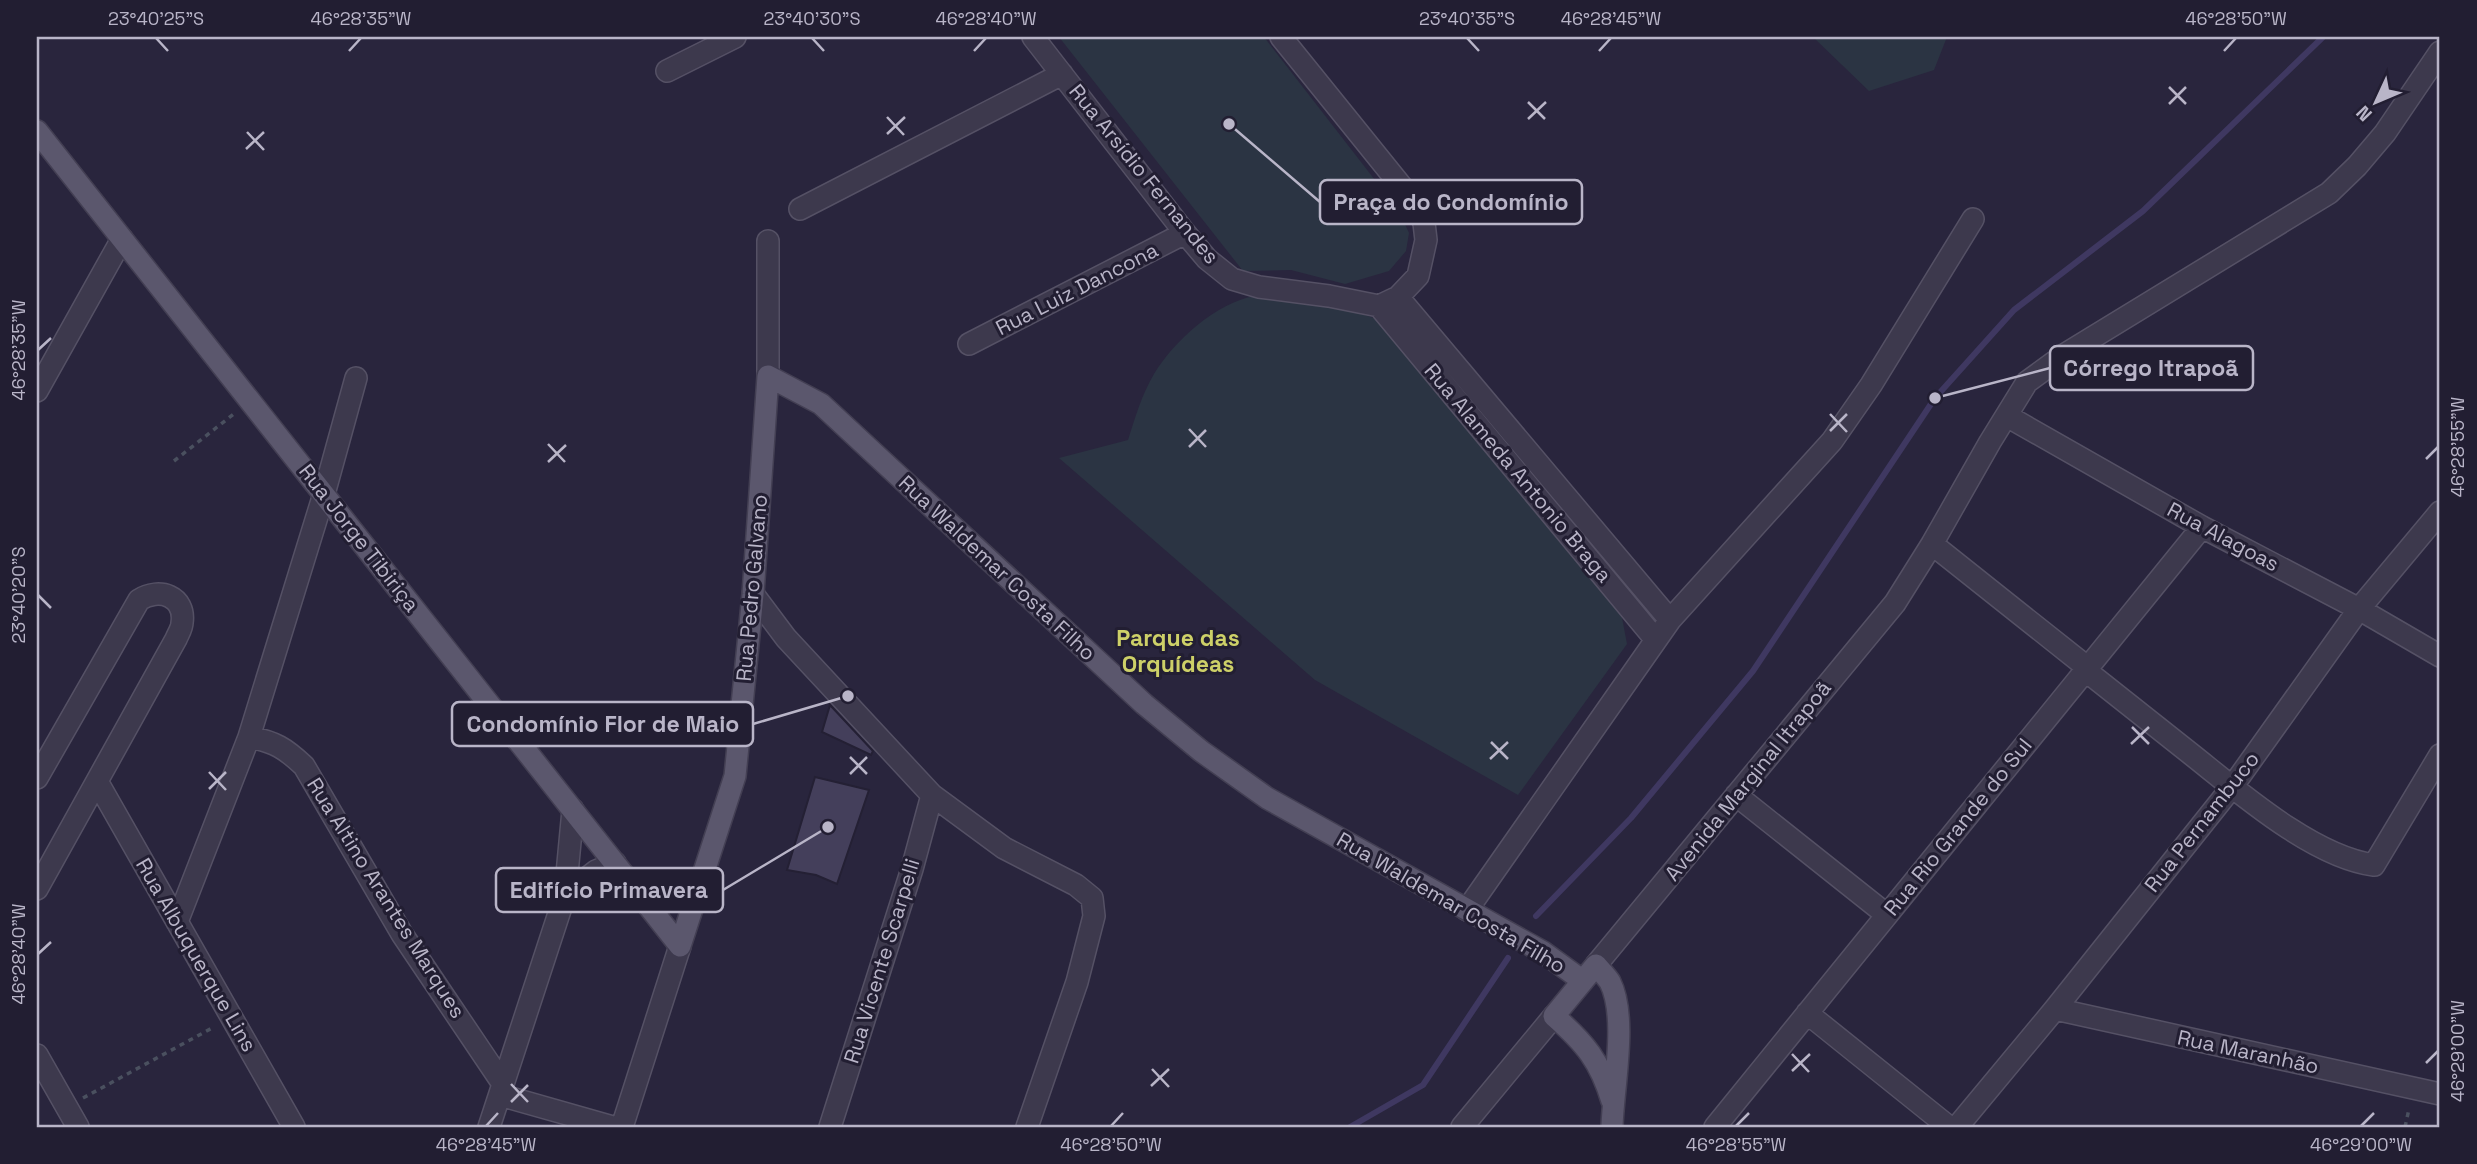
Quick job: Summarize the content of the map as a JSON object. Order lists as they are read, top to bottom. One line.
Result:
{"streets":{"main road":["Rua Jorge Tibiriça","Rua Waldemar Costa Filho","Rua Pedro Galvano","Avenida Marginal Itrapoã"],"street":["Rua Arsídio Fernandes","Rua Luiz Dancona","Rua Alameda Antonio Braga","Rua Alagoas","Rua Pernambuco","Rua Rio Grande do Sul","Rua Altino Arantes Marques","Rua Albuquerque Lins","Rua Vicente Scarpelli","Rua Maranhão"]},"crossings":[["Rua Arsídio Fernandes","Rua Luiz Dancona"],["Rua Arsídio Fernandes","Rua Alameda Antonio Braga"],["Rua Alagoas","Avenida Marginal Itrapoã"],["Rua Alagoas","Rua Pernambuco"],["Rua Alagoas","Rua Rio Grande do Sul"],["Rua Jorge Tibiriça","Rua Pedro Galvano"],["Rua Waldemar Costa Filho","Rua Pedro Galvano"],["Rua Waldemar Costa Filho","Avenida Marginal Itrapoã"],["Rua Pernambuco","Rua Maranhão"]],"districts":["Parque das Orquídeas"],"places":["Praça do Condomínio","Córrego Itrapoã","Condomínio Flor de Maio","Edifício Primavera"],"north":"bottom left","coordinates":["23°40'25\"S","46°28'35\"W","23°40'30\"S","46°28'40\"W","23°40'35\"S","46°28'45\"W","46°28'50\"W","46°28'55\"W","23°40'20\"S","46°29'00\"W"]}
